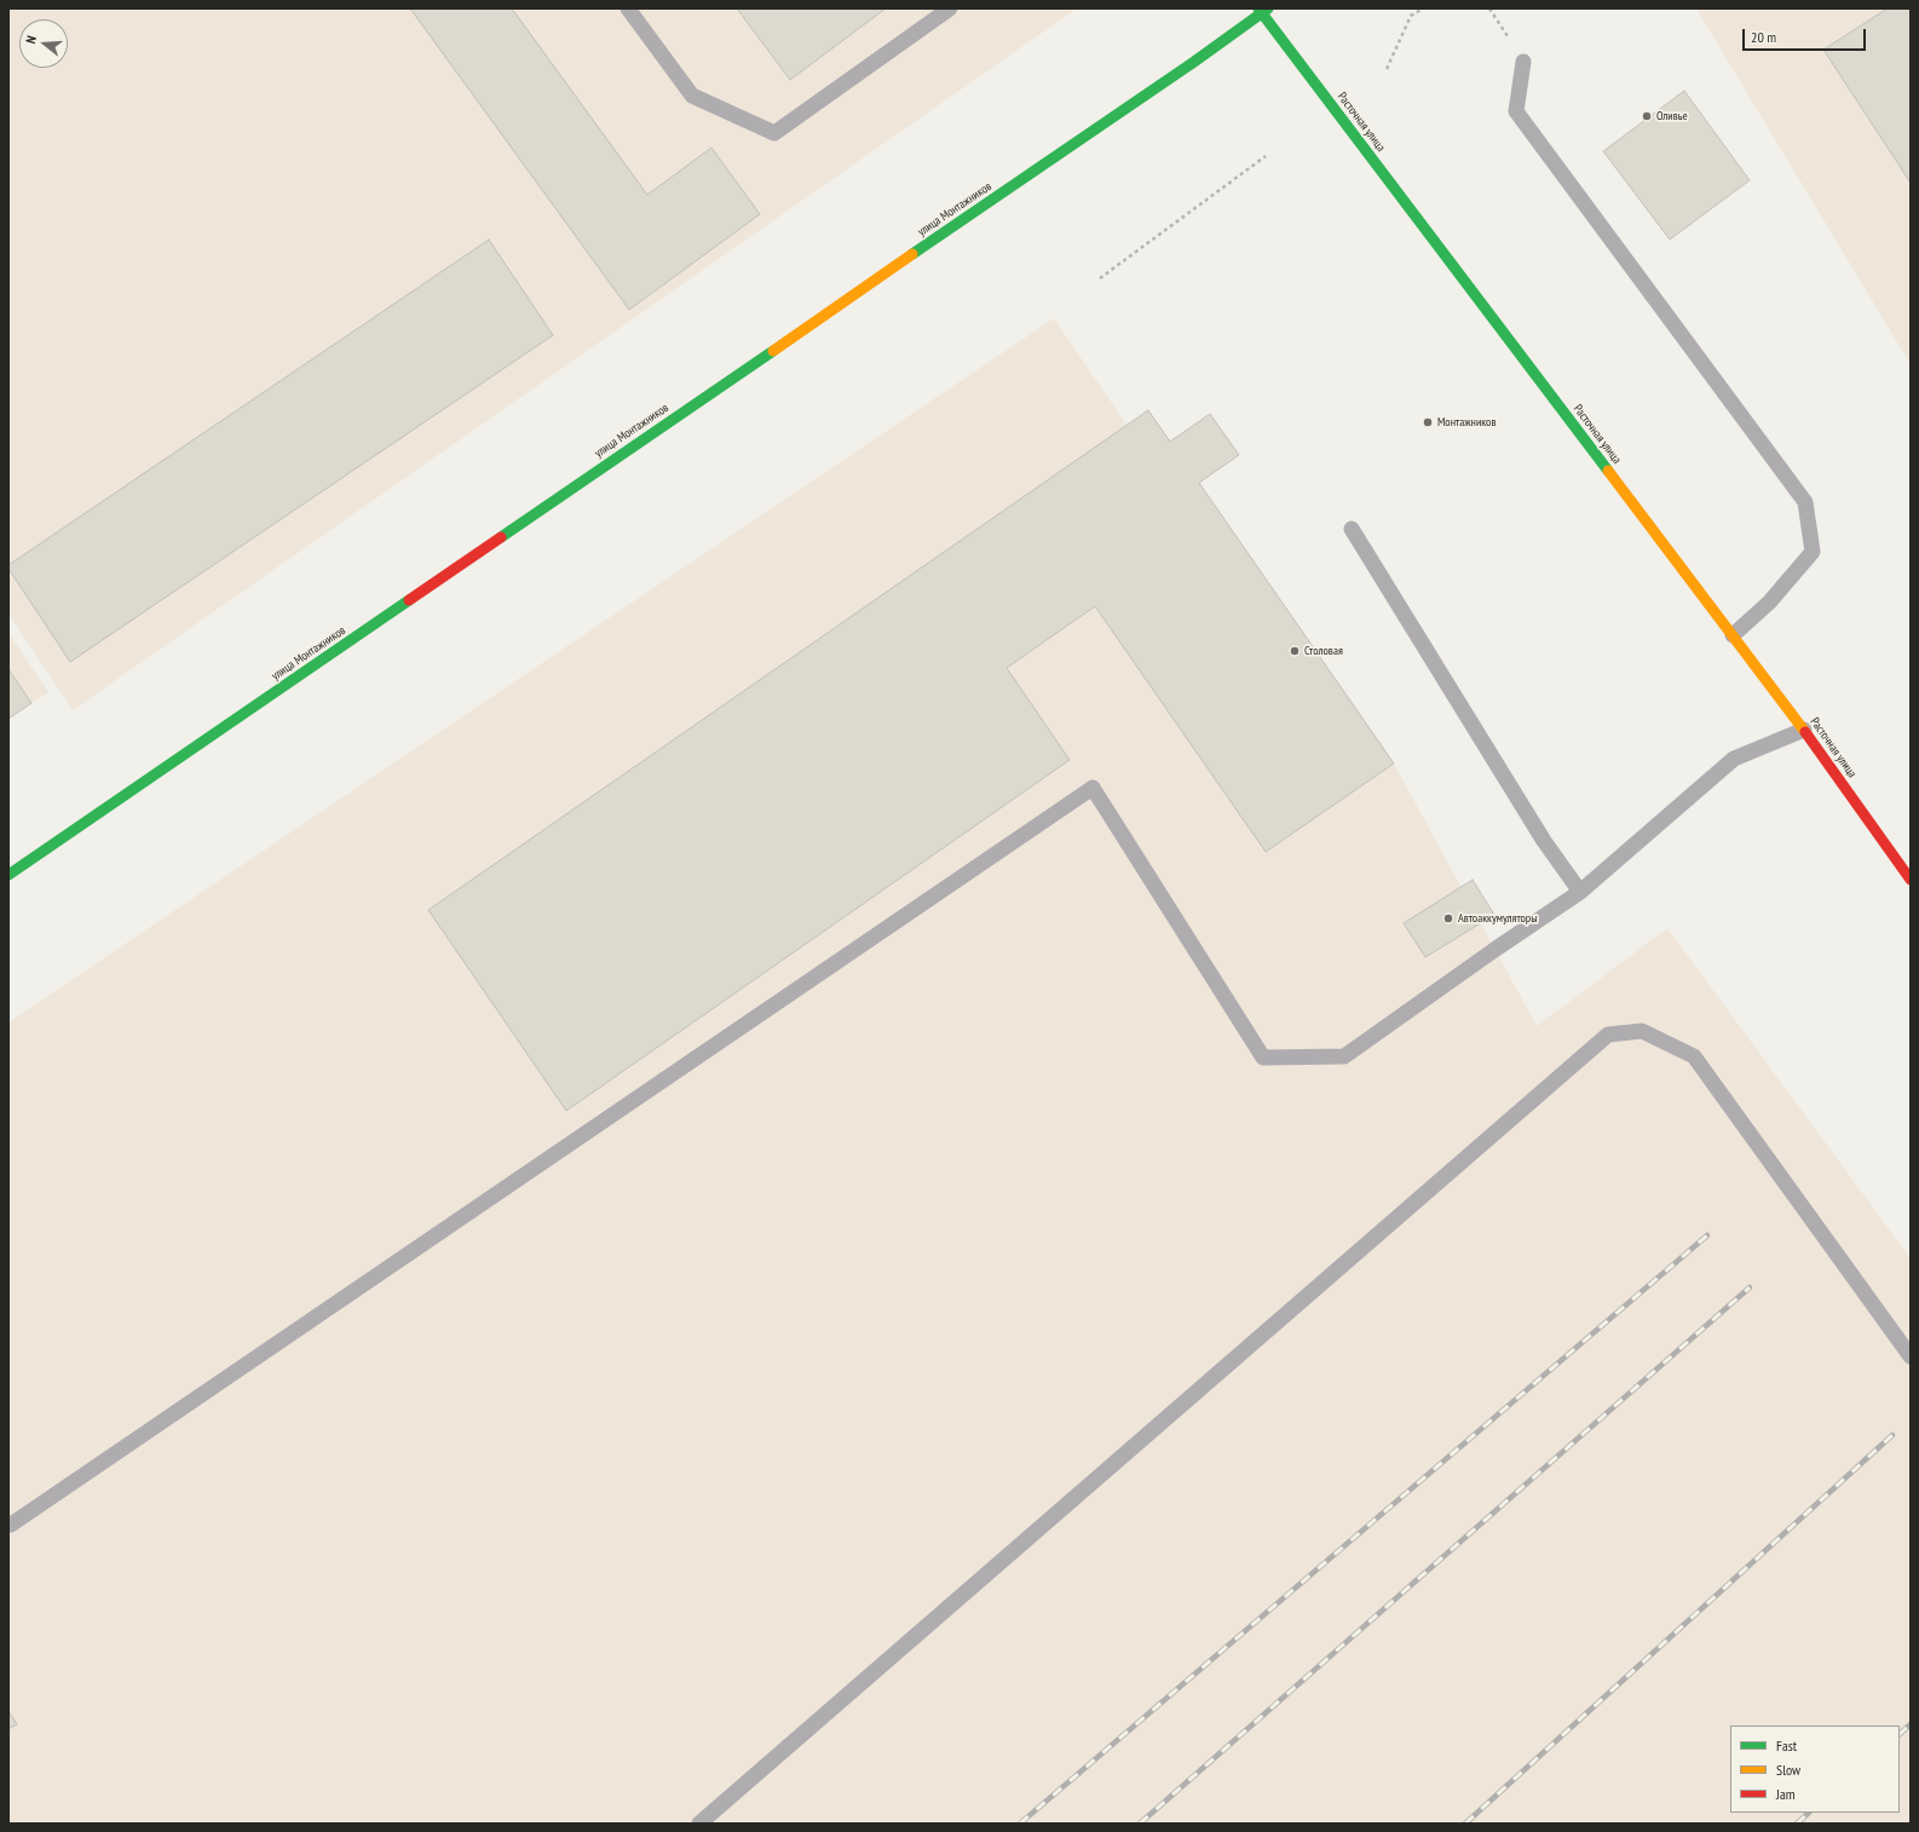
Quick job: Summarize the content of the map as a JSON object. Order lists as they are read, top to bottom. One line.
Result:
{"streets":{"street":["Расточная улица","улица Монтажников"]},"crossings":[["Расточная улица","улица Монтажников"]],"places":["Оливье","Монтажников","Столовая","Автоаккумуляторы"],"legend":["Fast","Slow","Jam"],"scale_bar":"20 m","north":"left"}
